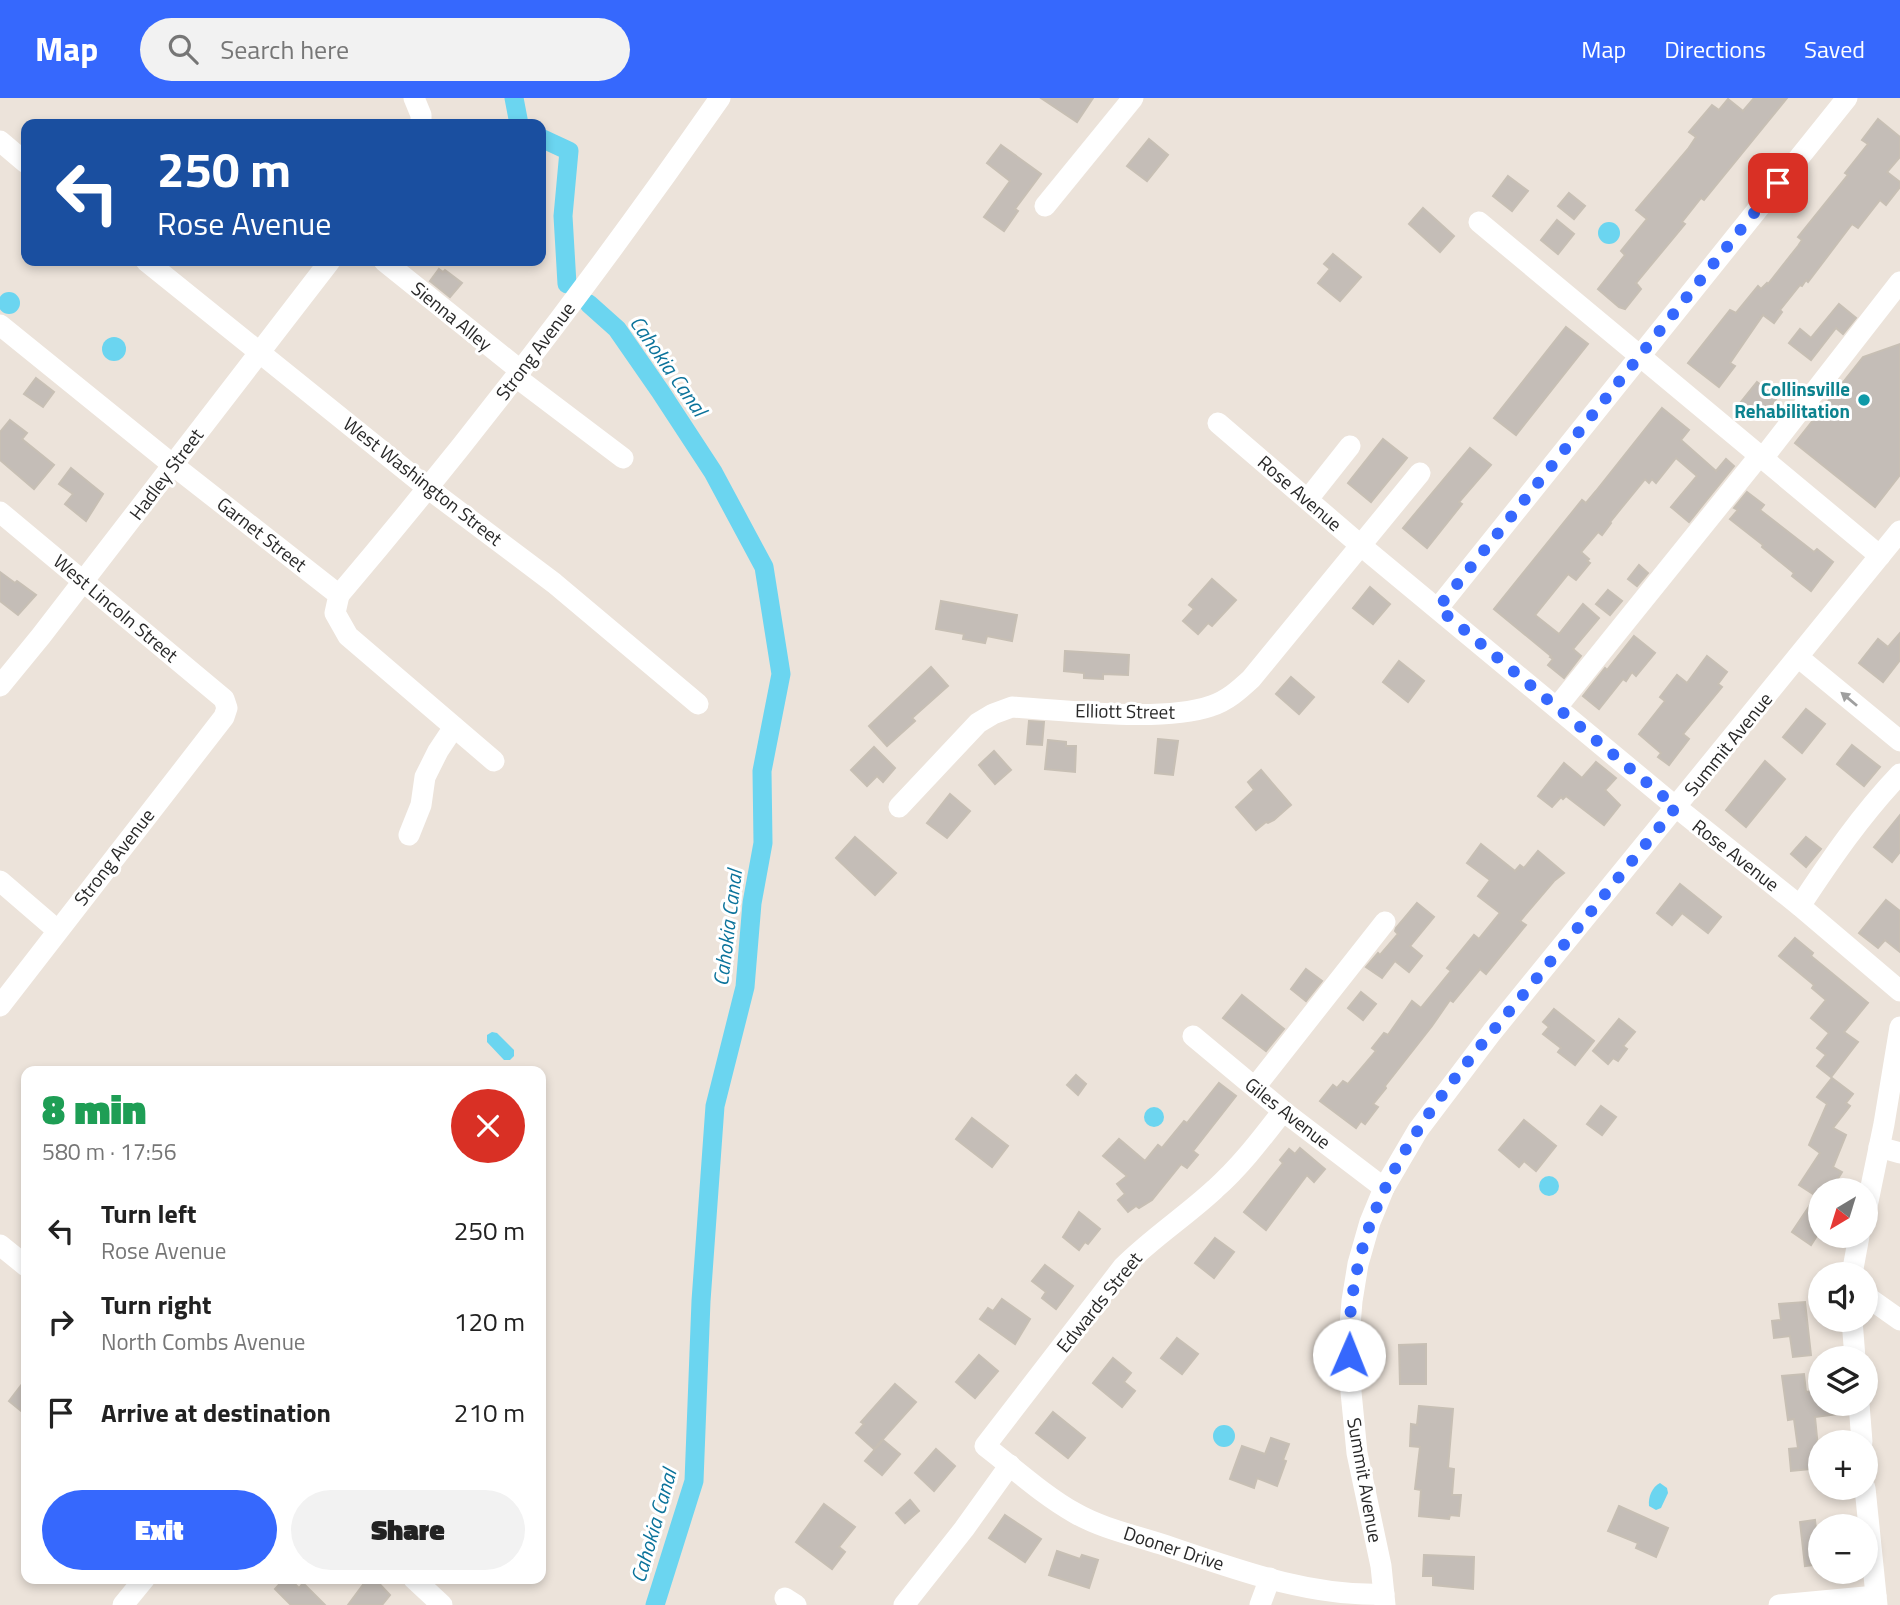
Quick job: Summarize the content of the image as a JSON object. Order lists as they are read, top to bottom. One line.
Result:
{"streets":{"street":["Sienna Alley","Strong Avenue","Hadley Street","West Washington Street","Rose Avenue","Garnet Street","West Lincoln Street","Elliott Street","Summit Avenue","Giles Avenue","Edwards Street","Dooner Drive"]},"crossings":[["Sienna Alley","Strong Avenue"],["Strong Avenue","West Washington Street"],["Strong Avenue","Garnet Street"],["Strong Avenue","West Lincoln Street"],["Hadley Street","West Washington Street"],["Hadley Street","Garnet Street"],["Hadley Street","West Lincoln Street"],["Rose Avenue","Elliott Street"],["Rose Avenue","Summit Avenue"],["Summit Avenue","Giles Avenue"],["Summit Avenue","Dooner Drive"],["Giles Avenue","Edwards Street"],["Edwards Street","Dooner Drive"]],"water":["Cahokia Canal"],"places":["Collinsville Rehabilitation"],"north":"bottom left","page":{"header":"Map","search":"Search here","nav":["Map","Directions","Saved"],"turn":["250 m","Rose Avenue"],"heading":["8 min","580 m · 17:56"],"map_buttons":["+","−"],"list":[{"name":"Turn left","note":"Rose Avenue","value":"250 m"},{"name":"Turn right","note":"North Combs Avenue","value":"120 m"},{"name":"Arrive at destination","value":"210 m"}],"buttons":["Exit","Share"]}}
